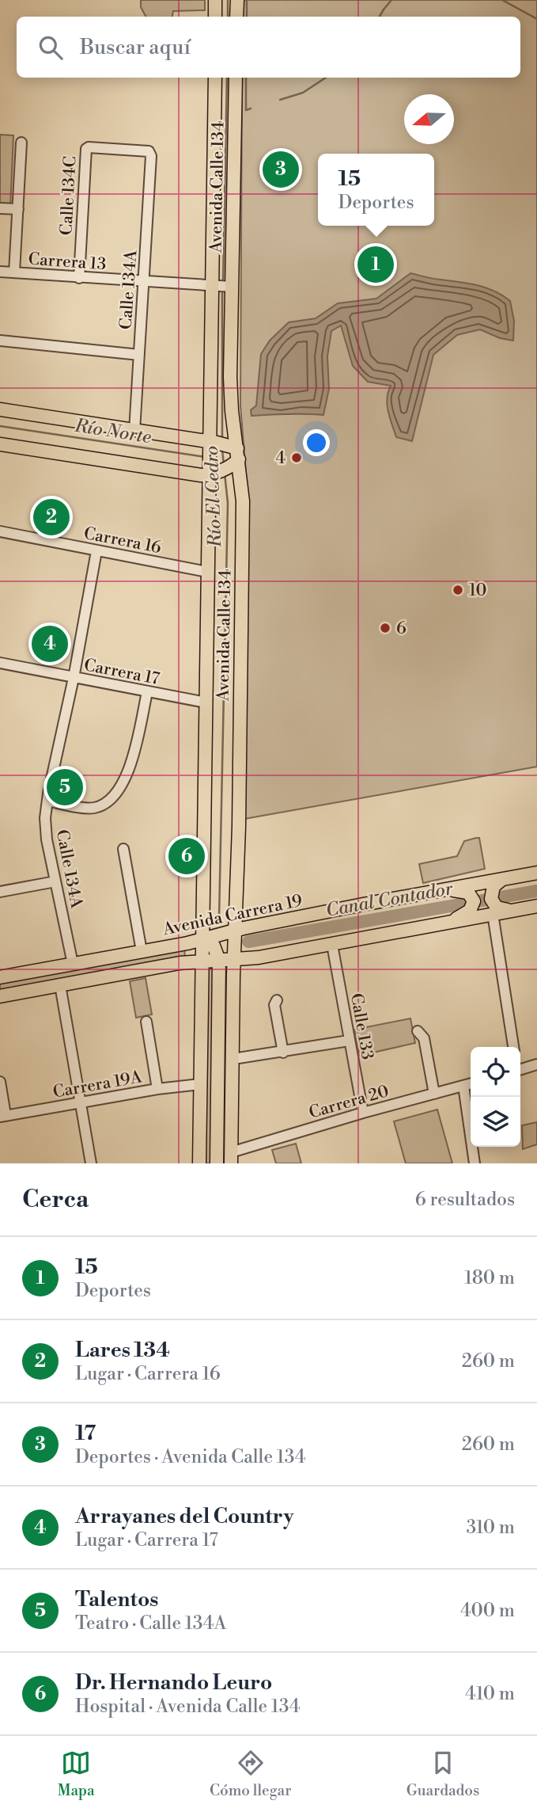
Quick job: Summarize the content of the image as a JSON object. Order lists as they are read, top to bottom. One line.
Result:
{"streets":{"main road":["Avenida Calle 134","Avenida Carrera 19"],"street":["Calle 134C","Carrera 13","Calle 134A","Carrera 16","Carrera 17","Calle 133","Carrera 19A","Carrera 20"]},"crossings":[["Avenida Calle 134","Carrera 13"],["Avenida Calle 134","Carrera 16"],["Avenida Calle 134","Carrera 17"],["Avenida Calle 134","Avenida Carrera 19"],["Avenida Calle 134","Carrera 19A"],["Avenida Calle 134","Carrera 20"],["Calle 134C","Carrera 13"],["Calle 134C","Calle 134A"],["Carrera 13","Calle 134A"],["Calle 134A","Carrera 16"],["Calle 134A","Carrera 17"],["Calle 134A","Avenida Carrera 19"],["Calle 133","Carrera 20"]],"water":["Río Norte","Río El Cedro","Canal Contador"],"places":["4","10","6"],"north":"left","page":{"search":"Buscar aquí","pins":["3","1","2","4","5","6"],"popup":["15","Deportes"],"heading":["Cerca","6 resultados"],"list":[{"mark":"1","name":"15","note":"Deportes","value":"180 m"},{"mark":"2","name":"Lares 134","note":"Lugar · Carrera 16","value":"260 m"},{"mark":"3","name":"17","note":"Deportes · Avenida Calle 134","value":"260 m"},{"mark":"4","name":"Arrayanes del Country","note":"Lugar · Carrera 17","value":"310 m"},{"mark":"5","name":"Talentos","note":"Teatro · Calle 134A","value":"400 m"},{"mark":"6","name":"Dr. Hernando Leuro","note":"Hospital · Avenida Calle 134","value":"410 m"}],"nav":["Mapa","Cómo llegar","Guardados"]}}
